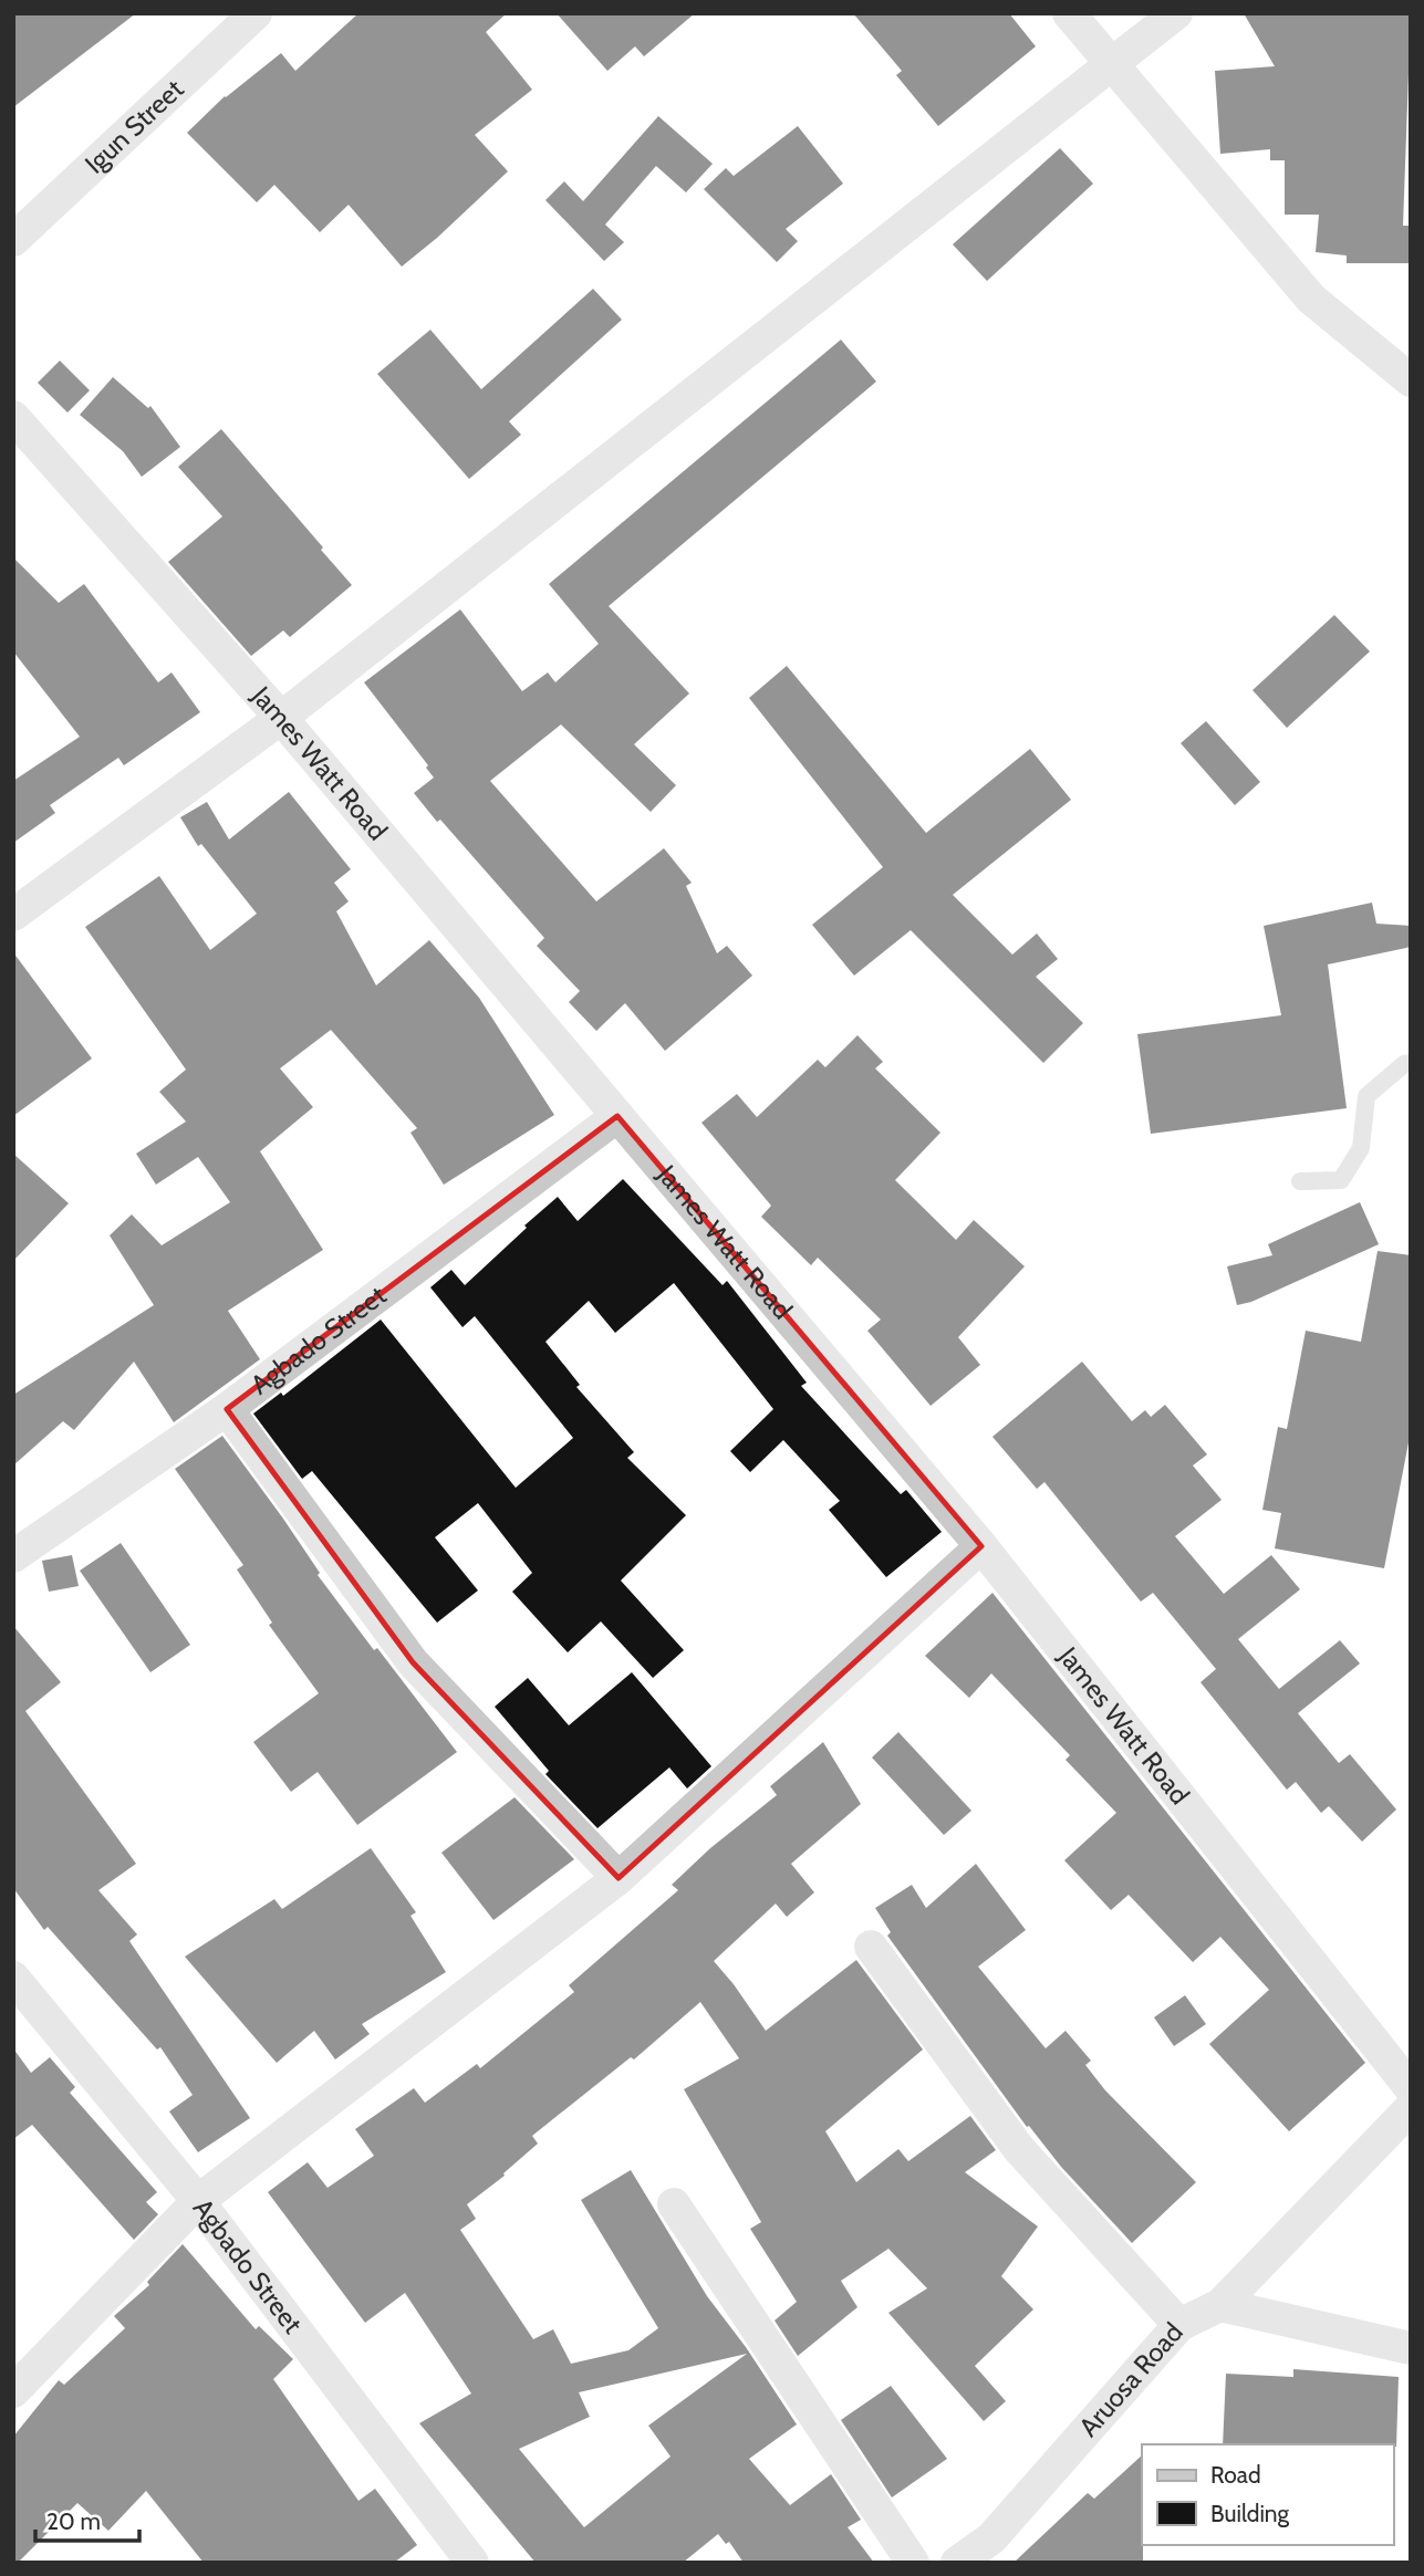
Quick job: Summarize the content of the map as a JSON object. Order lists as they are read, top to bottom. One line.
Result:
{"streets":{"street":["Igun Street","James Watt Road","Agbado Street","Aruosa Road"]},"crossings":[["James Watt Road","Agbado Street"]],"legend":["Road","Building"],"scale_bar":"20 m"}
